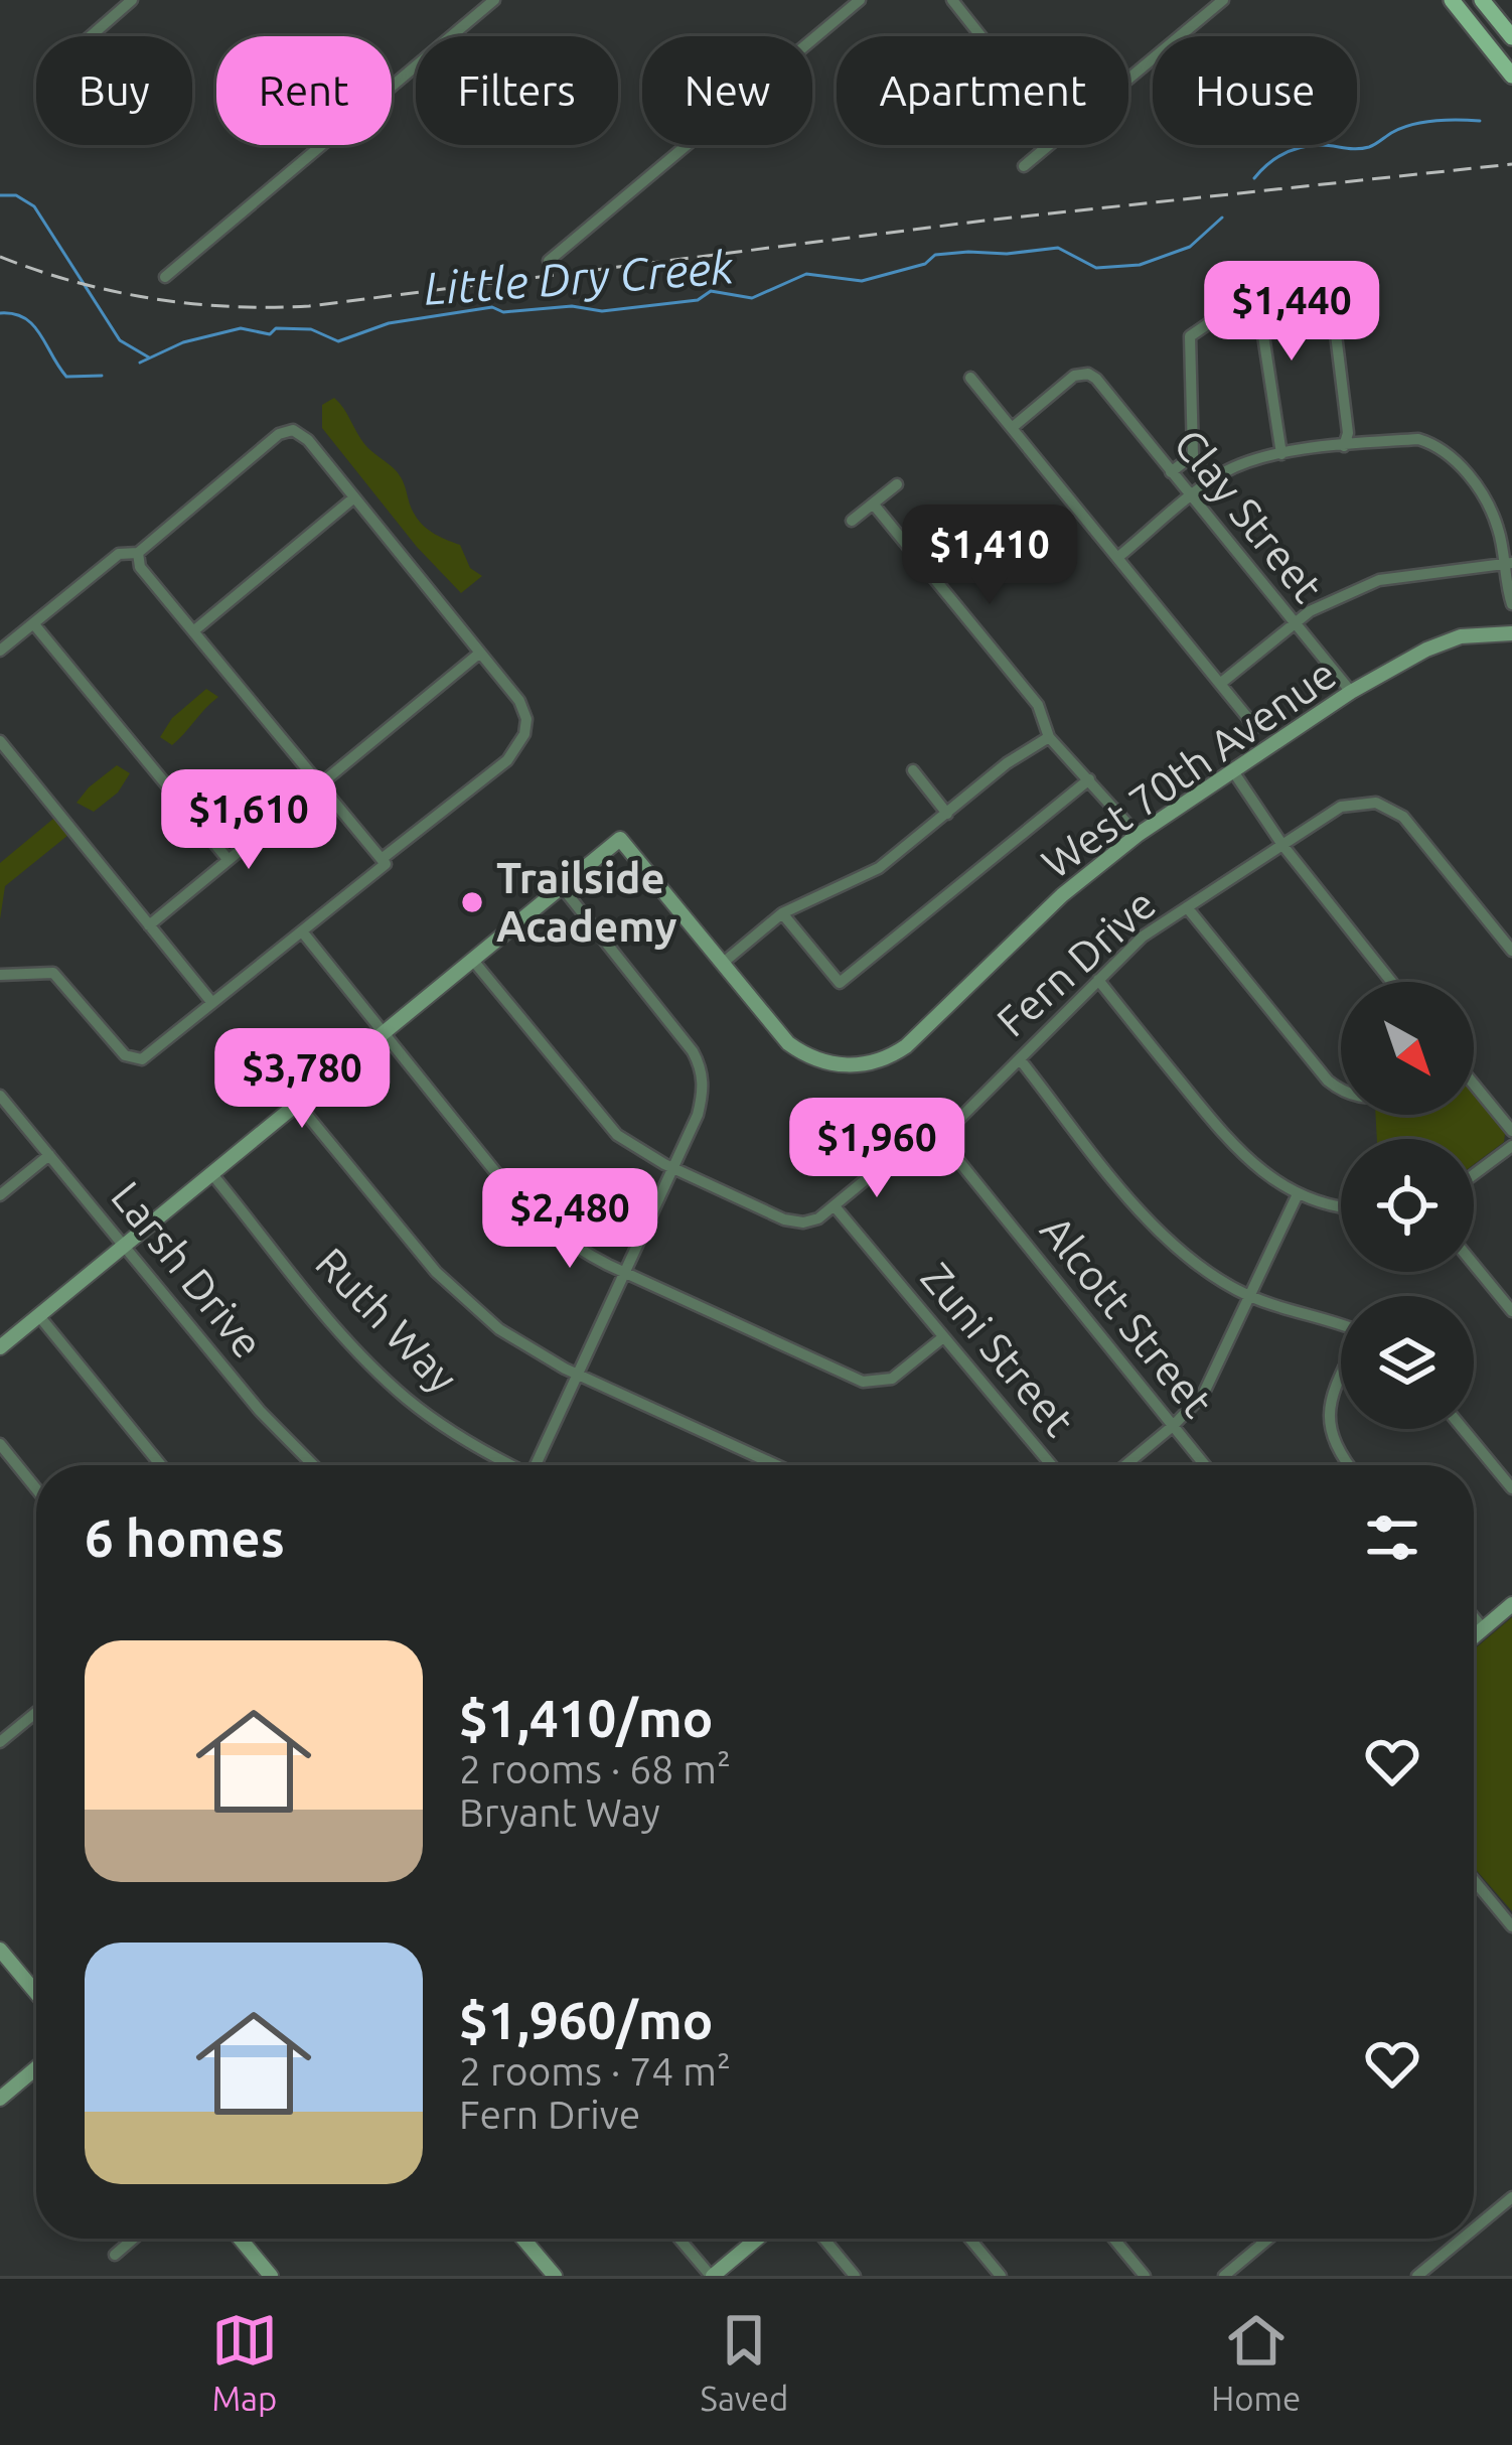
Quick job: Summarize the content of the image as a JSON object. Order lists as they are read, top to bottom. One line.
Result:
{"streets":{"street":["Clay Street","West 70th Avenue","Fern Drive","Larsh Drive","Alcott Street","Ruth Way","Zuni Street"]},"crossings":[["Clay Street","West 70th Avenue"],["Fern Drive","Alcott Street"],["Fern Drive","Zuni Street"]],"water":["Little Dry Creek"],"places":["Trailside Academy"],"north":"bottom right","page":{"chip":["Buy","Rent","Filters","New","Apartment","House"],"price":["$1,440","$1,410","$1,610","$3,780","$1,960","$2,480"],"heading":"6 homes","list":[{"name":"$1,410/mo","note":"2 rooms · 68 m² · Bryant Way"},{"name":"$1,960/mo","note":"2 rooms · 74 m² · Fern Drive"}],"tabs":["Map","Saved","Home"]}}
